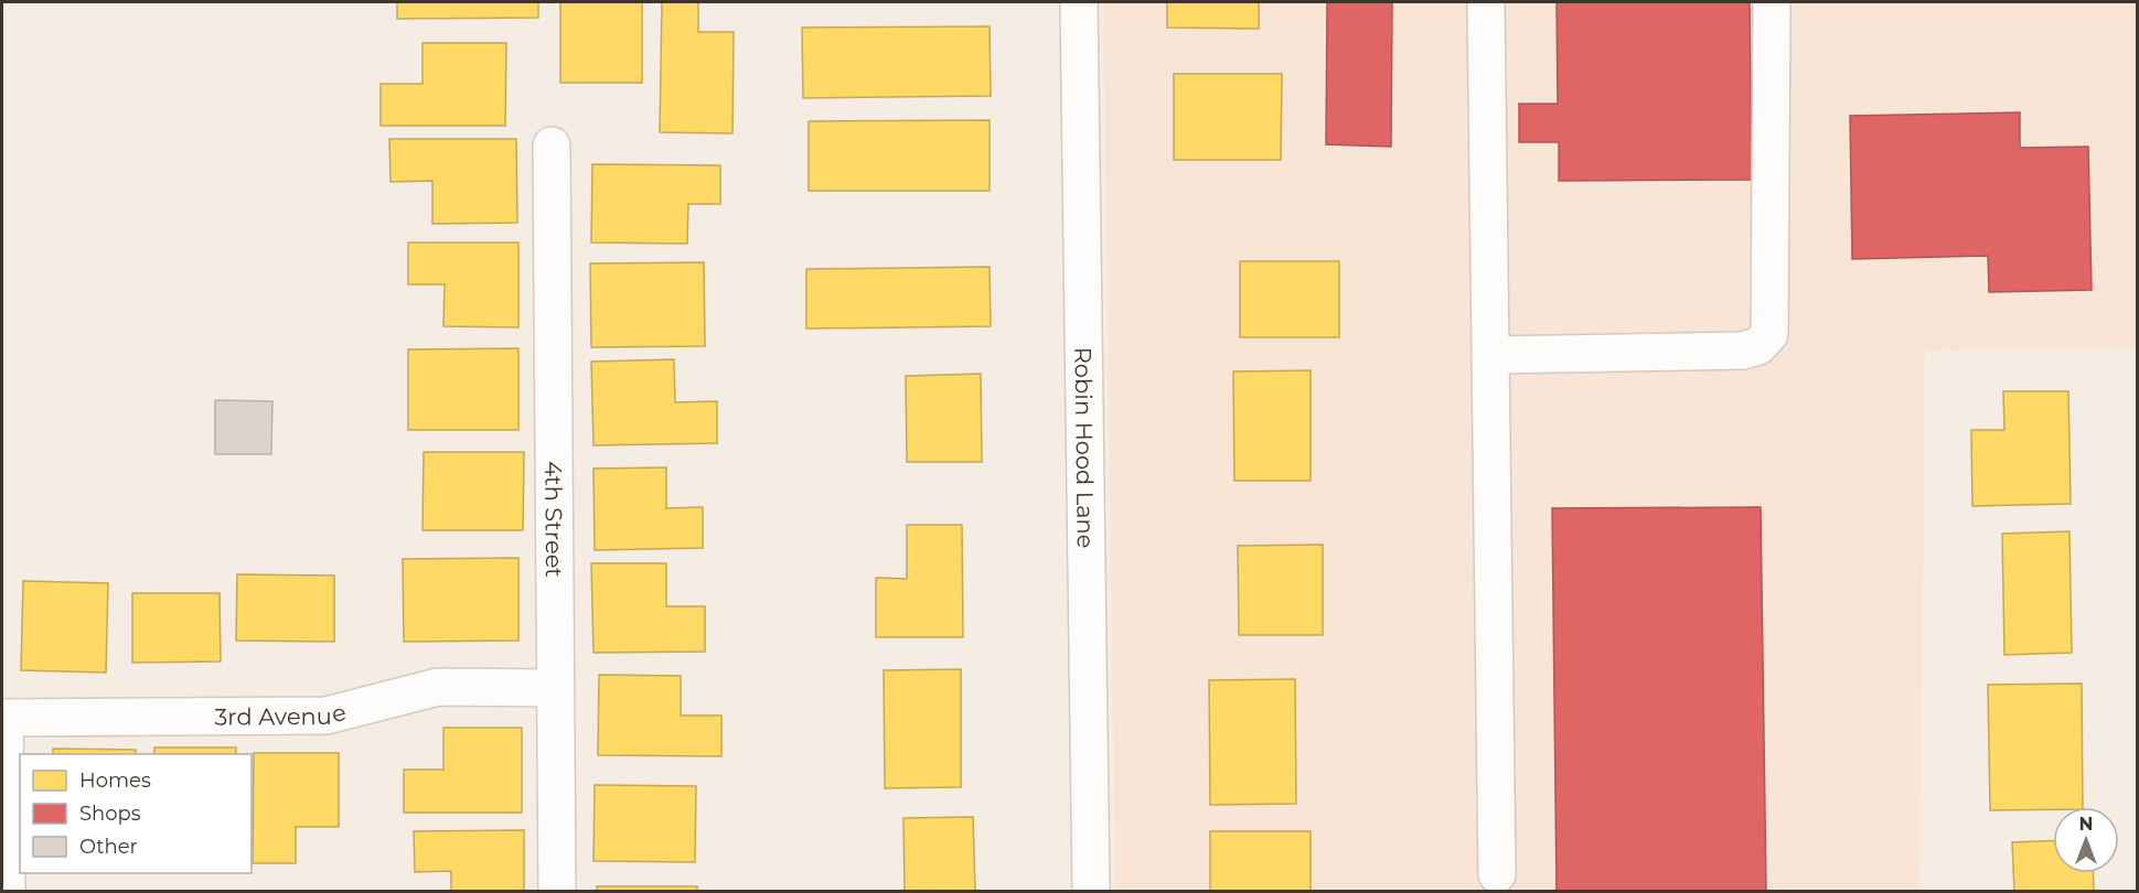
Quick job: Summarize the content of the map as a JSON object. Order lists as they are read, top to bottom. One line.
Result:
{"streets":{"street":["Robin Hood Lane","4th Street","3rd Avenue"]},"crossings":[["4th Street","3rd Avenue"]],"legend":["Homes","Shops","Other"],"north":"top"}
